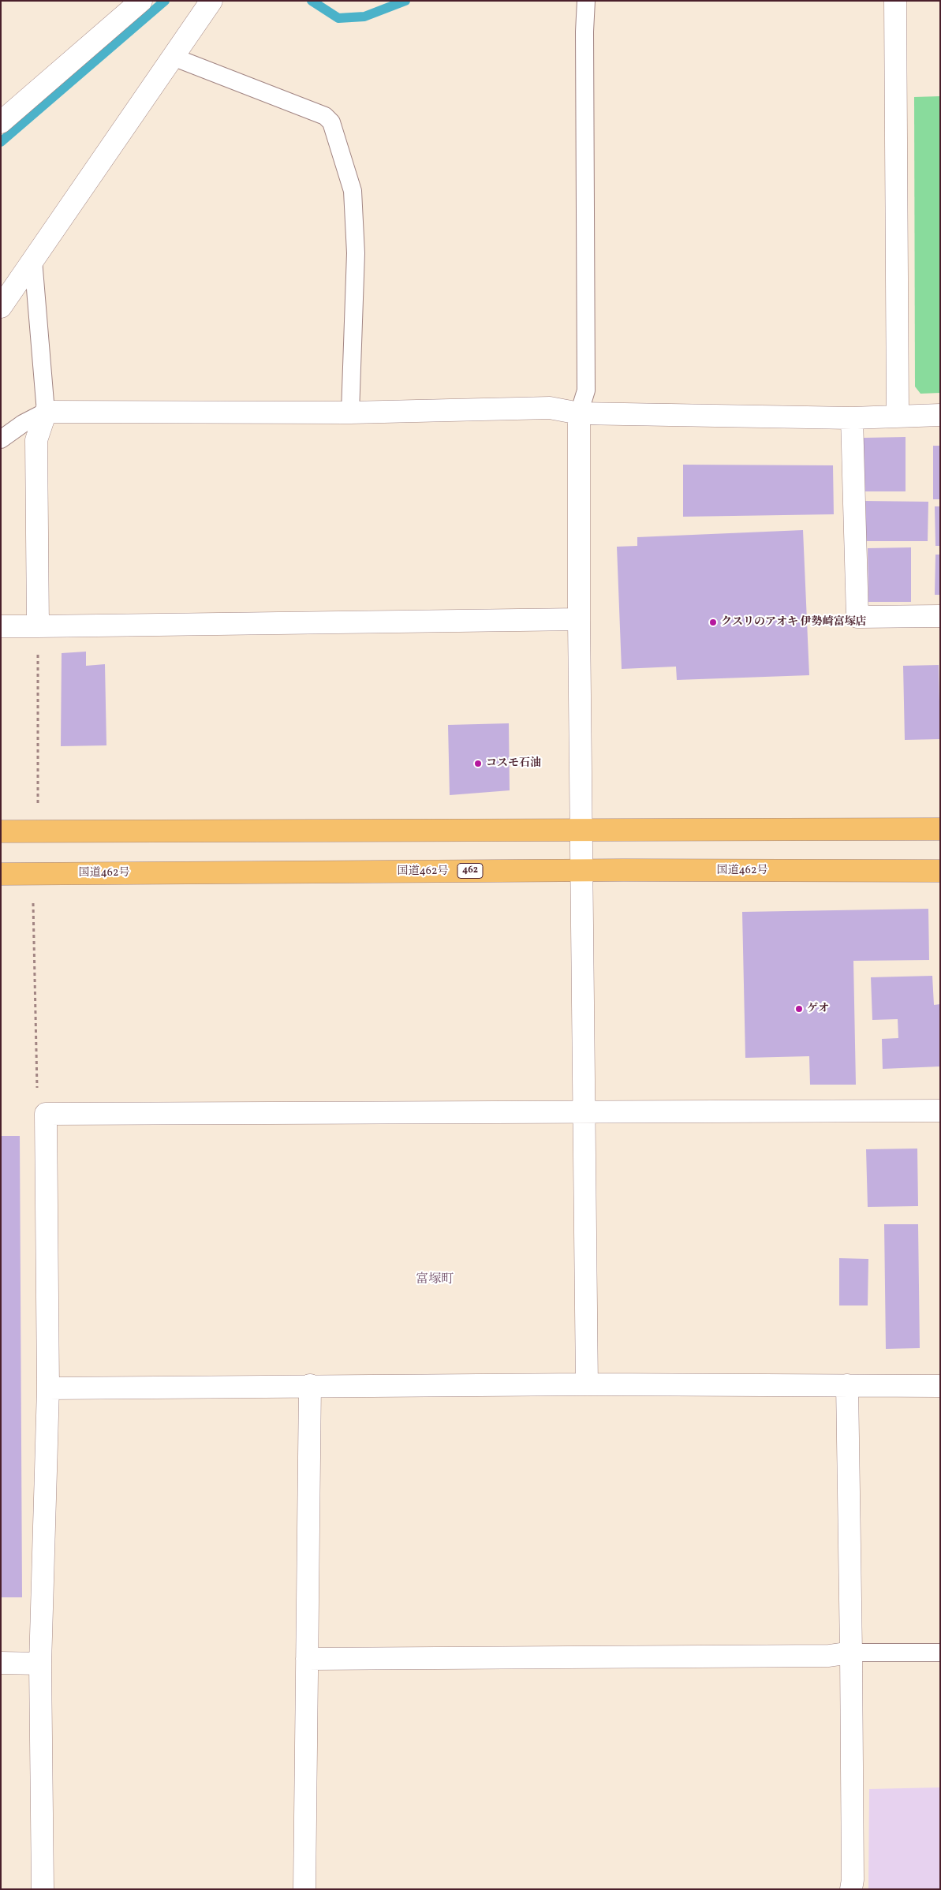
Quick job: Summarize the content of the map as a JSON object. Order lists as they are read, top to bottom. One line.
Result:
{"streets":{"highway":["462","国道462号"]},"districts":["富塚町"],"places":["クスリのアオキ 伊勢崎富塚店","コスモ石油","ゲオ"]}
